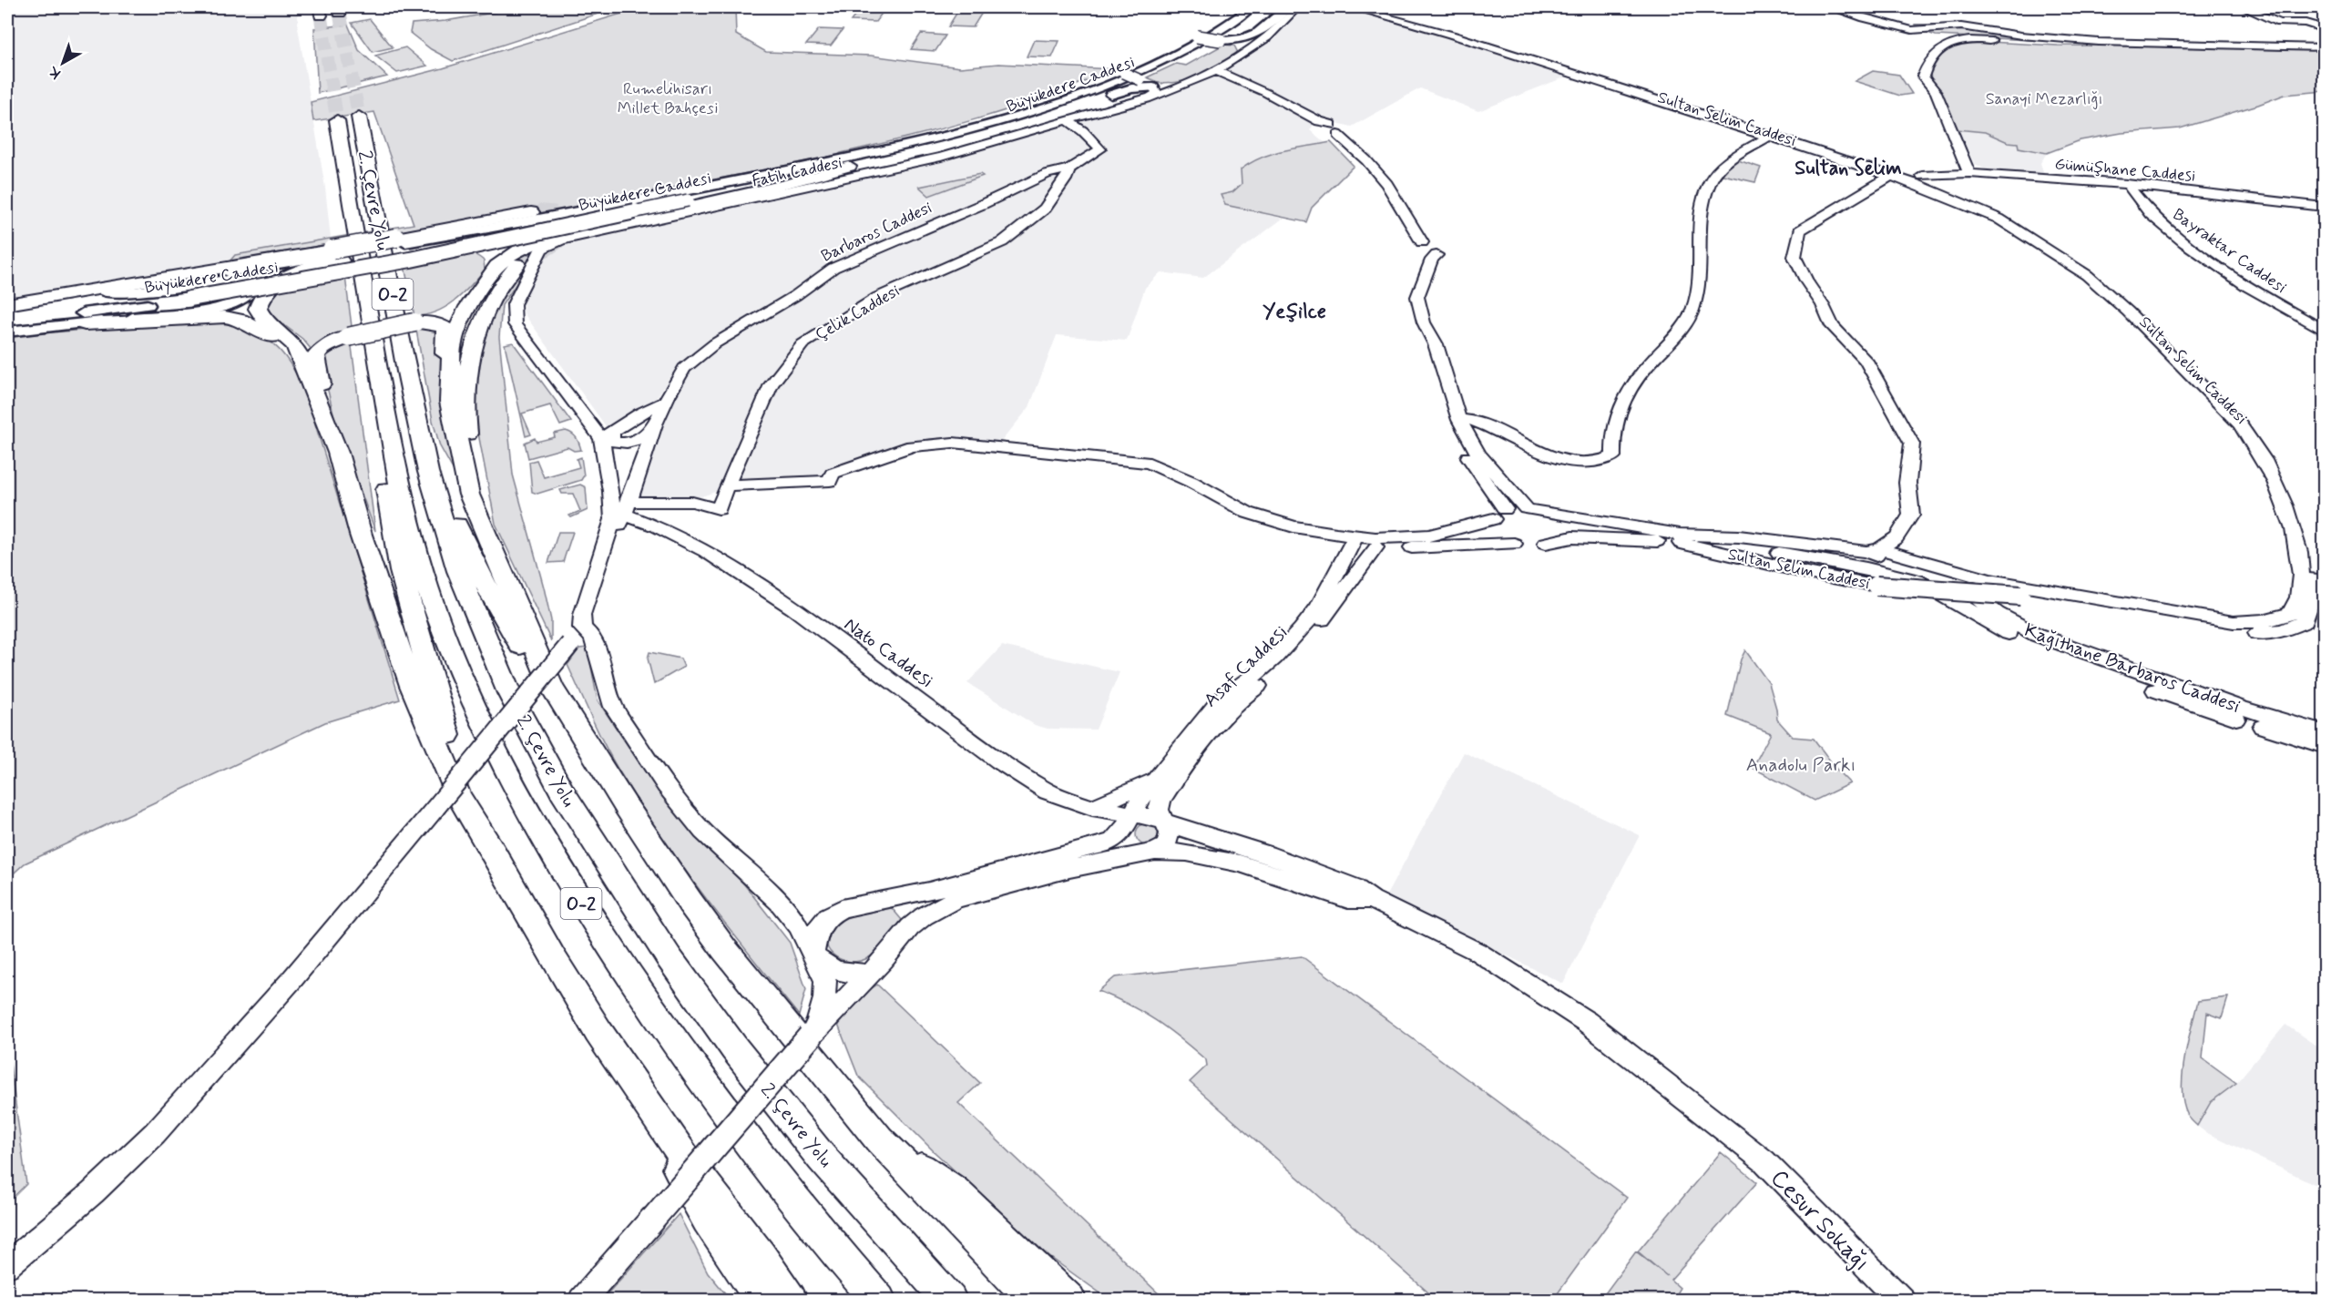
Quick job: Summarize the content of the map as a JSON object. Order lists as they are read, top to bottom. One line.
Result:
{"streets":{"highway":["2. Çevre Yolu","O-2"],"main road":["Büyükdere Caddesi"],"street":["Sultan Selim Caddesi","Gümüşhane Caddesi","Fatih Caddesi","Barbaros Caddesi","Bayraktar Caddesi","Çelik Caddesi","Nato Caddesi","Asaf Caddesi","Kağıthane Barbaros Caddesi","Cesur Sokağı"]},"crossings":[["Sultan Selim Caddesi","Gümüşhane Caddesi"],["Sultan Selim Caddesi","Kağıthane Barbaros Caddesi"],["Gümüşhane Caddesi","Bayraktar Caddesi"],["Fatih Caddesi","Barbaros Caddesi"],["Barbaros Caddesi","Çelik Caddesi"],["Barbaros Caddesi","Nato Caddesi"],["Nato Caddesi","Asaf Caddesi"],["Nato Caddesi","Cesur Sokağı"]],"districts":["Sultan Selim","Yeşilce"],"parks":["Rumelihisarı Millet Bahçesi","Sanayi Mezarlığı","Anadolu Parkı"],"north":"bottom left"}
